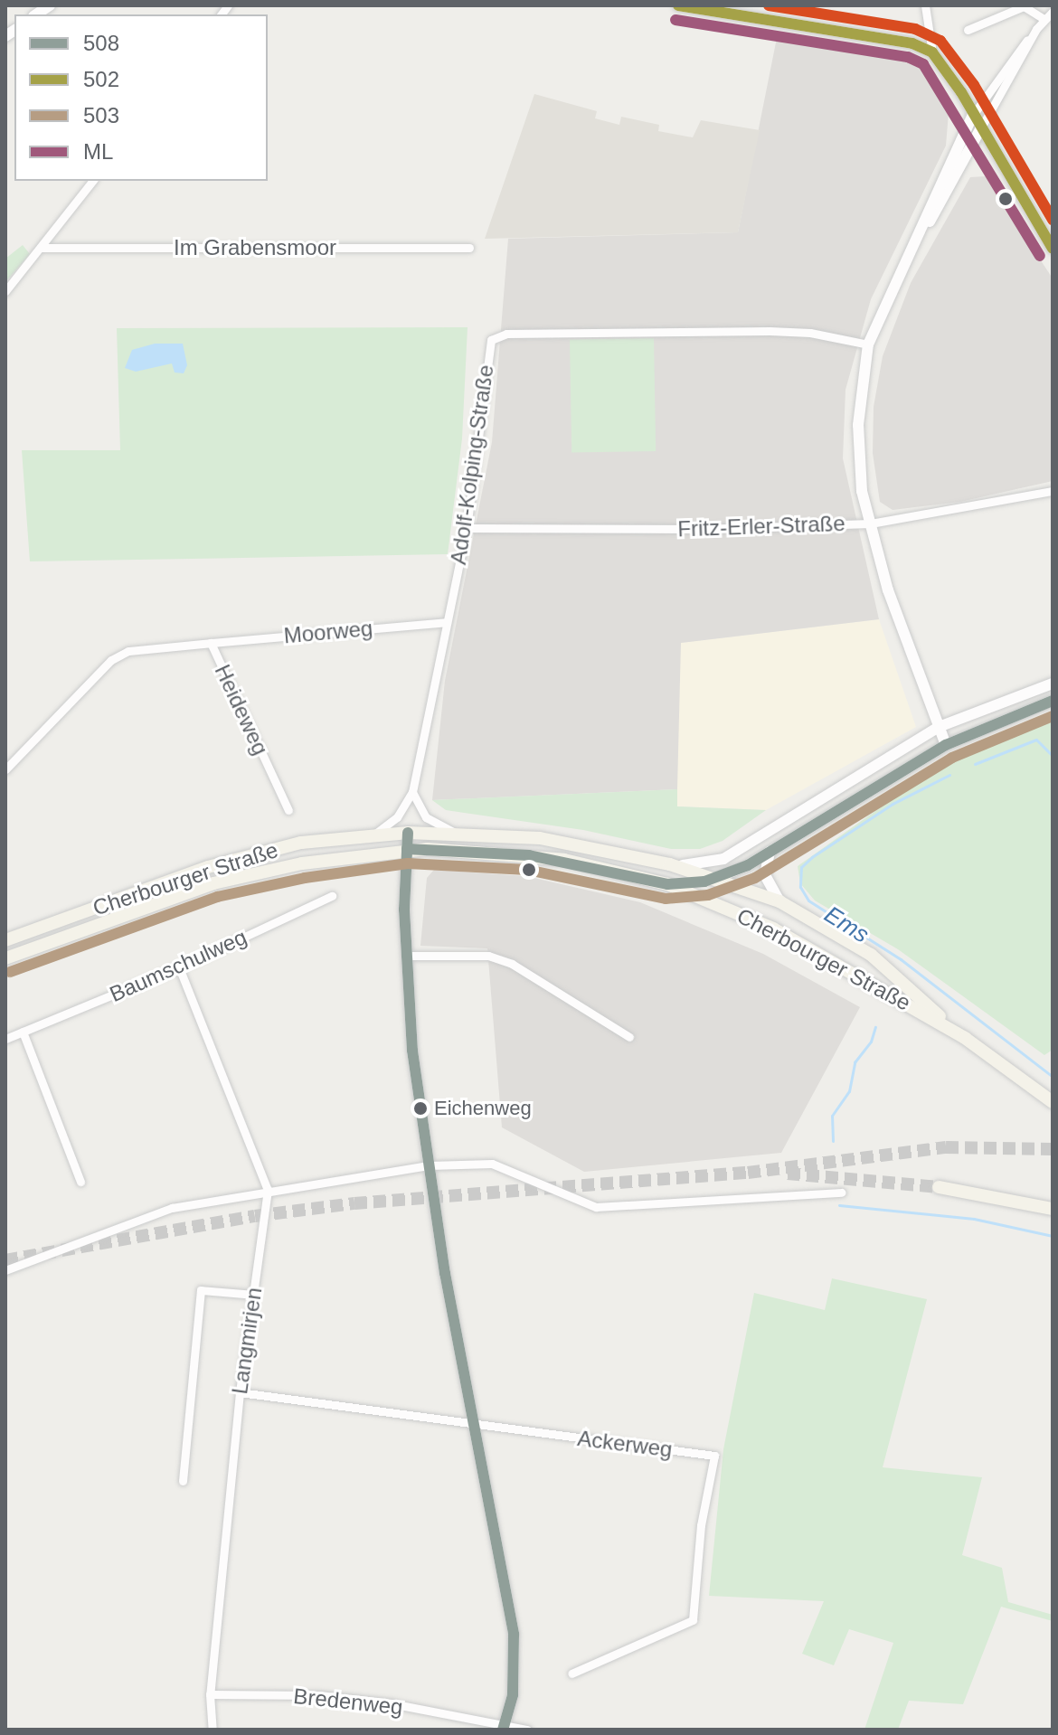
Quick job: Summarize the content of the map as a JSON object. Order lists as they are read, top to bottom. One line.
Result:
{"streets":{"main road":["Cherbourger Straße"],"street":["Im Grabensmoor","Adolf-Kolping-Straße","Fritz-Erler-Straße","Moorweg","Heideweg","Baumschulweg","Langmirjen","Ackerweg","Bredenweg"]},"crossings":[["Adolf-Kolping-Straße","Fritz-Erler-Straße"],["Adolf-Kolping-Straße","Moorweg"],["Adolf-Kolping-Straße","Cherbourger Straße"],["Moorweg","Heideweg"],["Baumschulweg","Langmirjen"],["Langmirjen","Ackerweg"],["Langmirjen","Bredenweg"]],"water":["Ems"],"places":["Eichenweg"],"lines":["transit line 502","transit line ML","transit line 508","transit line 503"],"legend":["508","502","503","ML"]}
